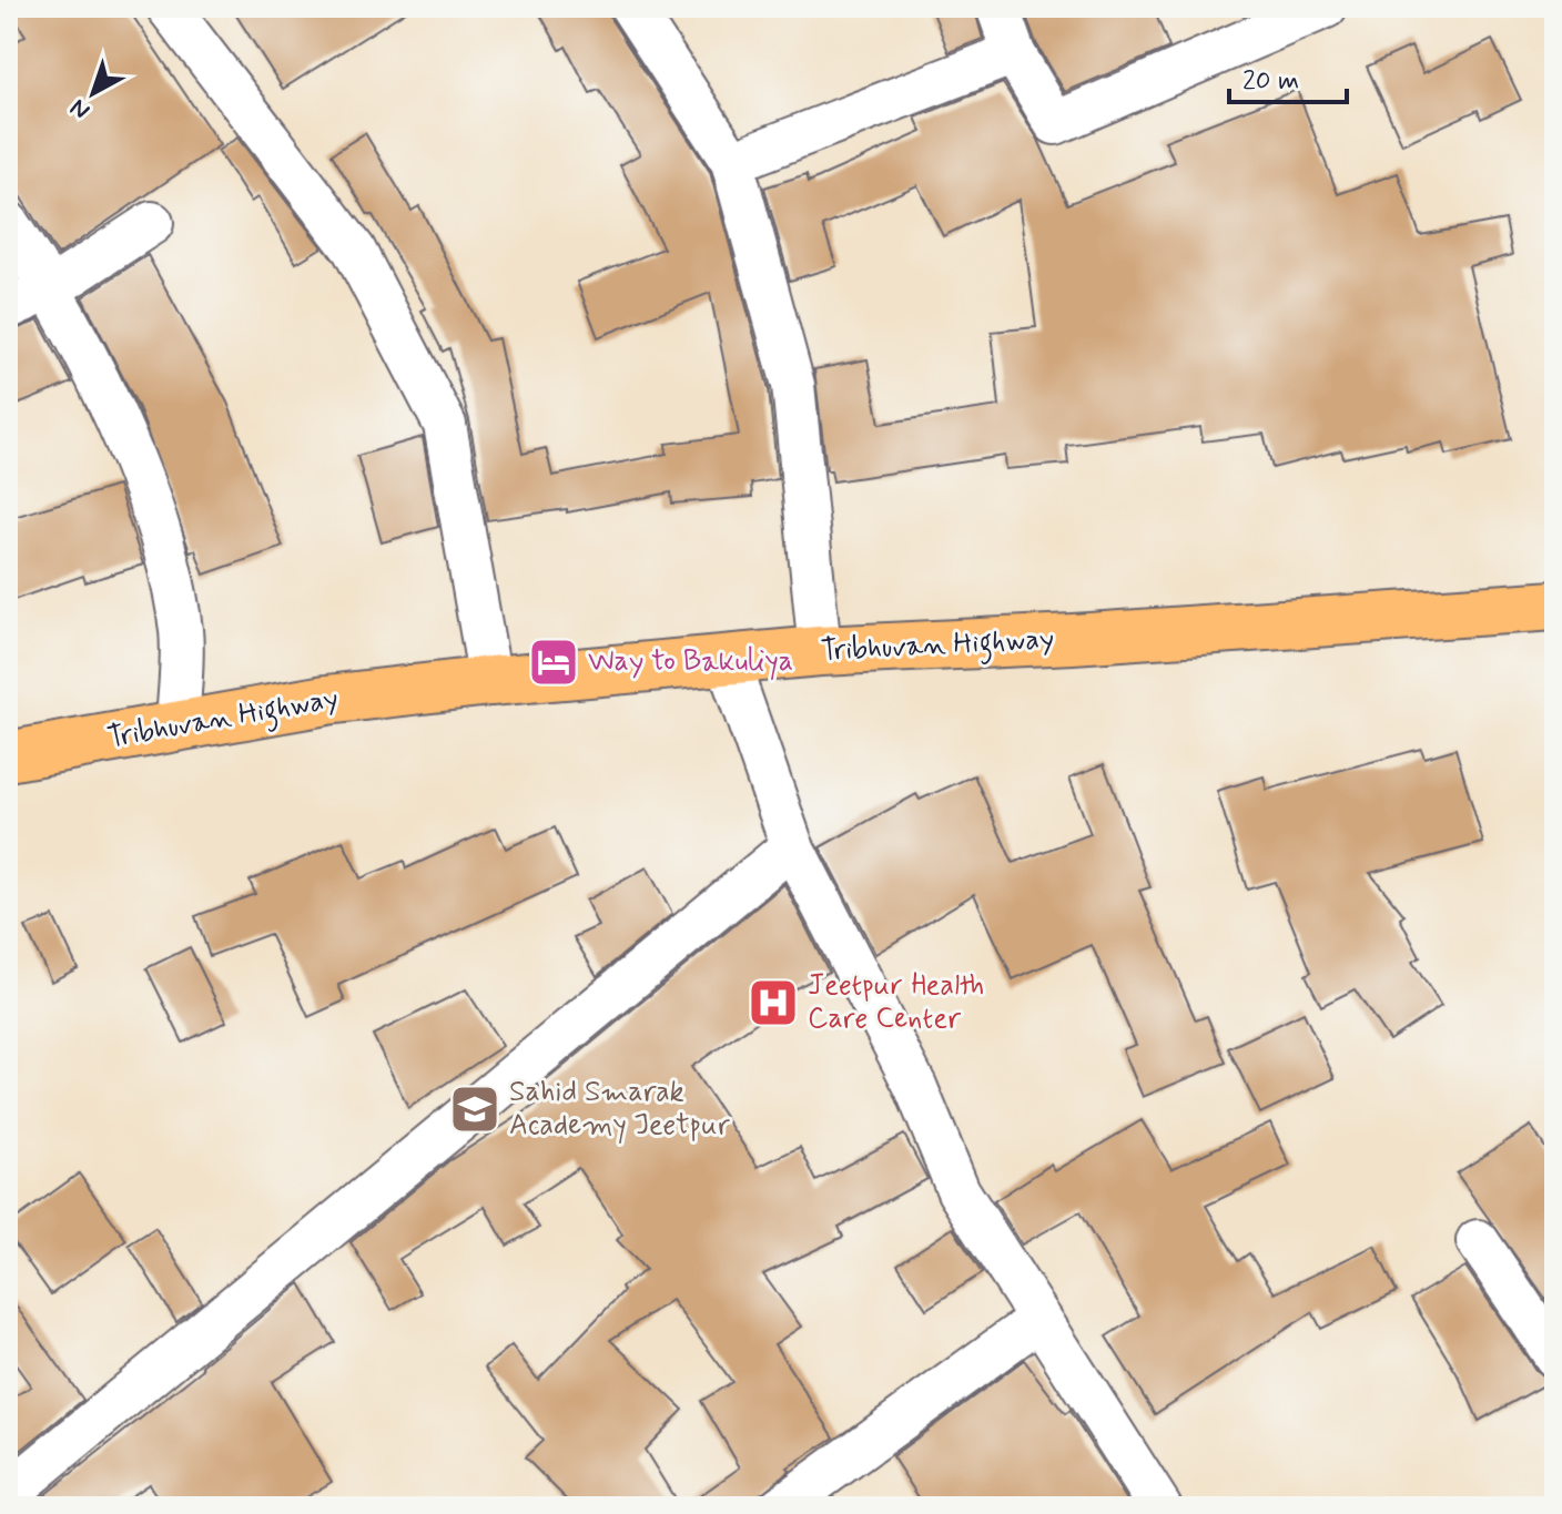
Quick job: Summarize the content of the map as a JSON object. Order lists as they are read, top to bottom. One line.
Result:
{"streets":{"highway":["Tribhuvan Highway"]},"places":{"hotel":["Way to Bakuliya"],"hospital":["Jeetpur Health Care Center"],"school or university":["Sahid Smarak Academy Jeetpur"]},"scale_bar":"20 m","north":"bottom left"}
